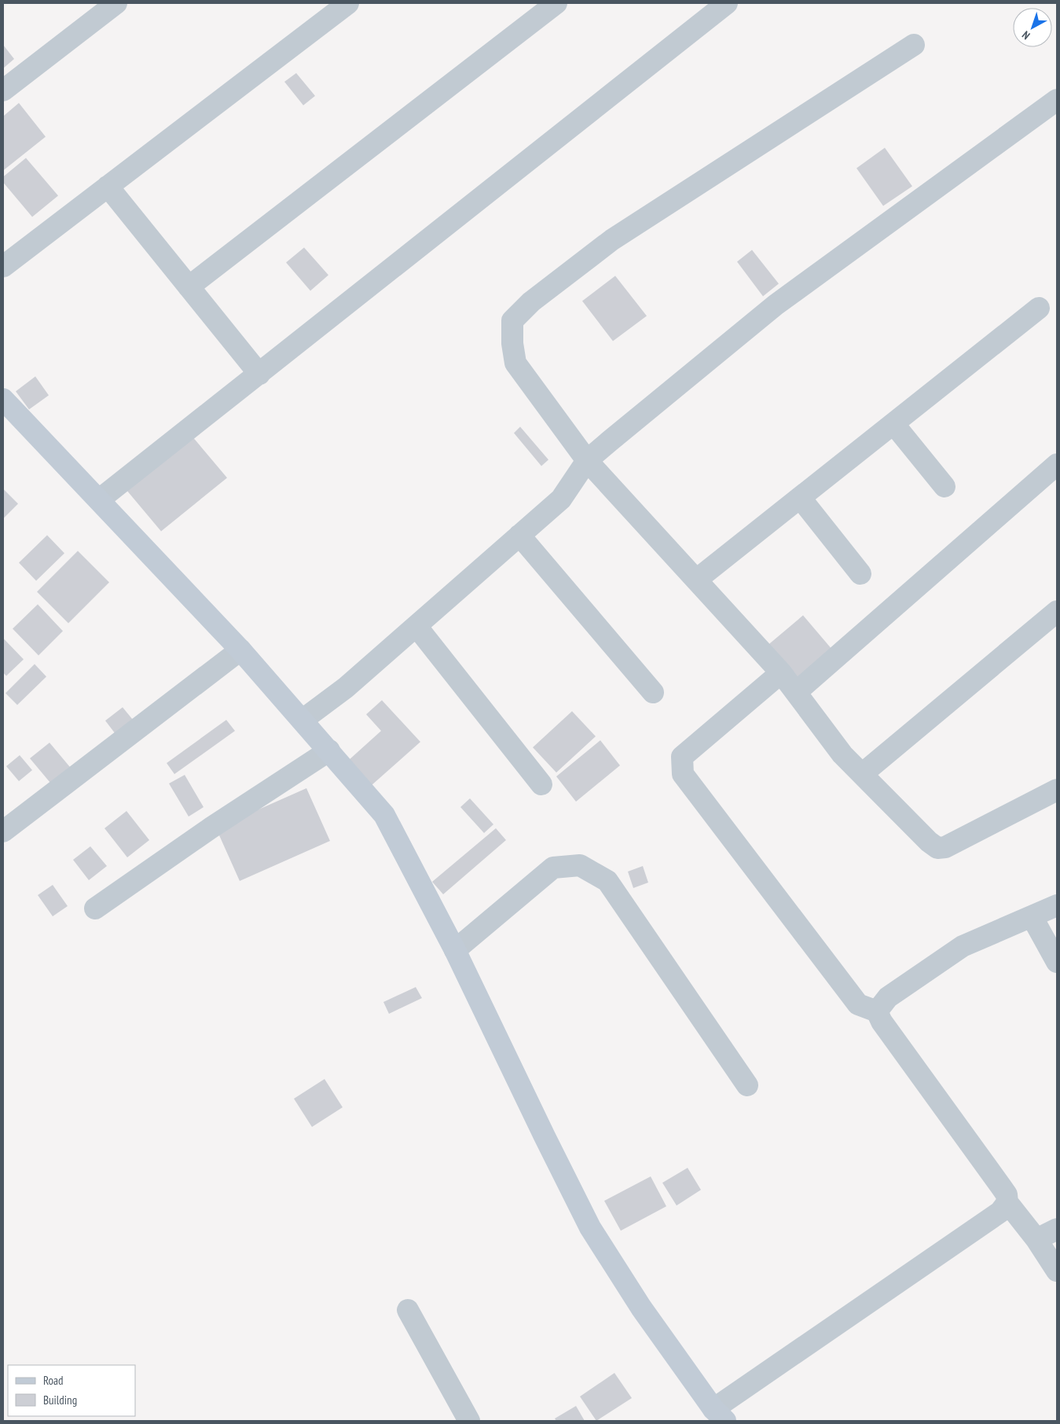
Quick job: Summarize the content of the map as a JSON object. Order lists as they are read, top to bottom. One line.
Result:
{"legend":["Road","Building"],"north":"bottom left"}
